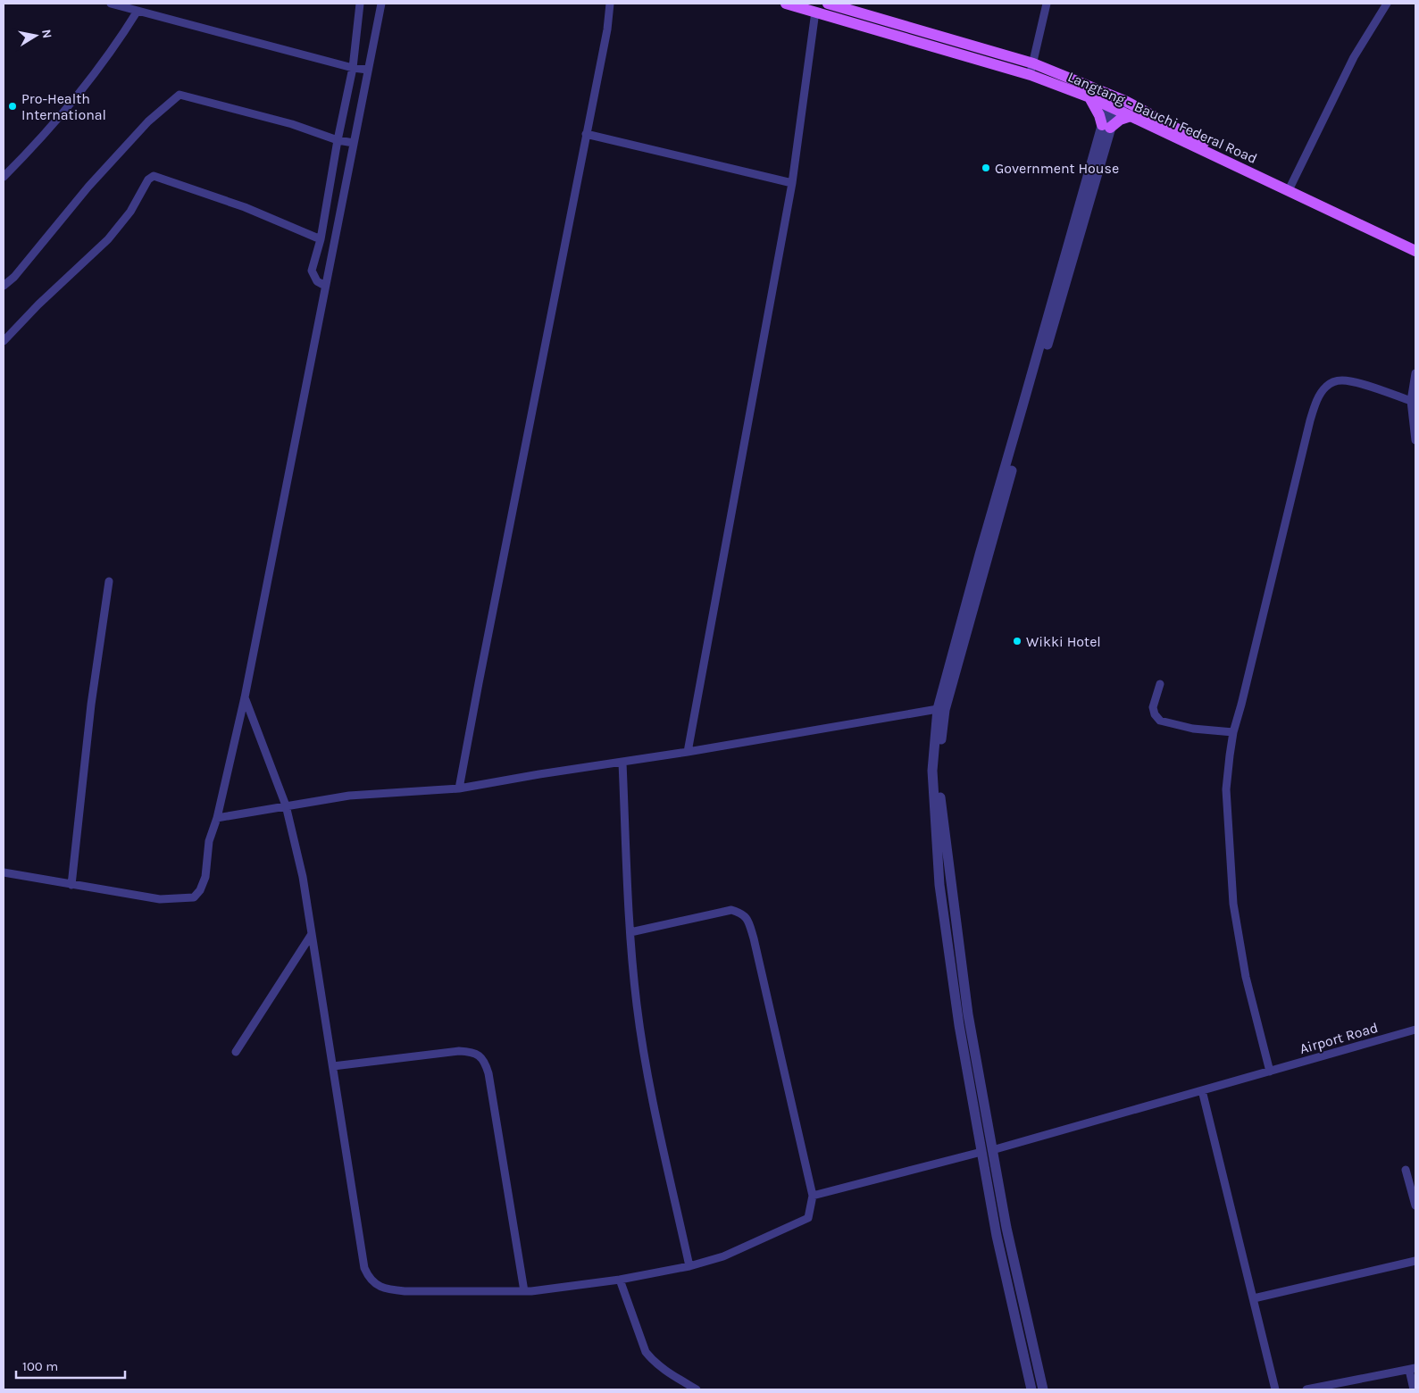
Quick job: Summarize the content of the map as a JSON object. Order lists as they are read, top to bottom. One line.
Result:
{"streets":{"main road":["Langtang - Bauchi Federal Road"],"street":["Airport Road"]},"places":["Pro-Health International","Government House","Wikki Hotel"],"scale_bar":"100 m","north":"right"}
